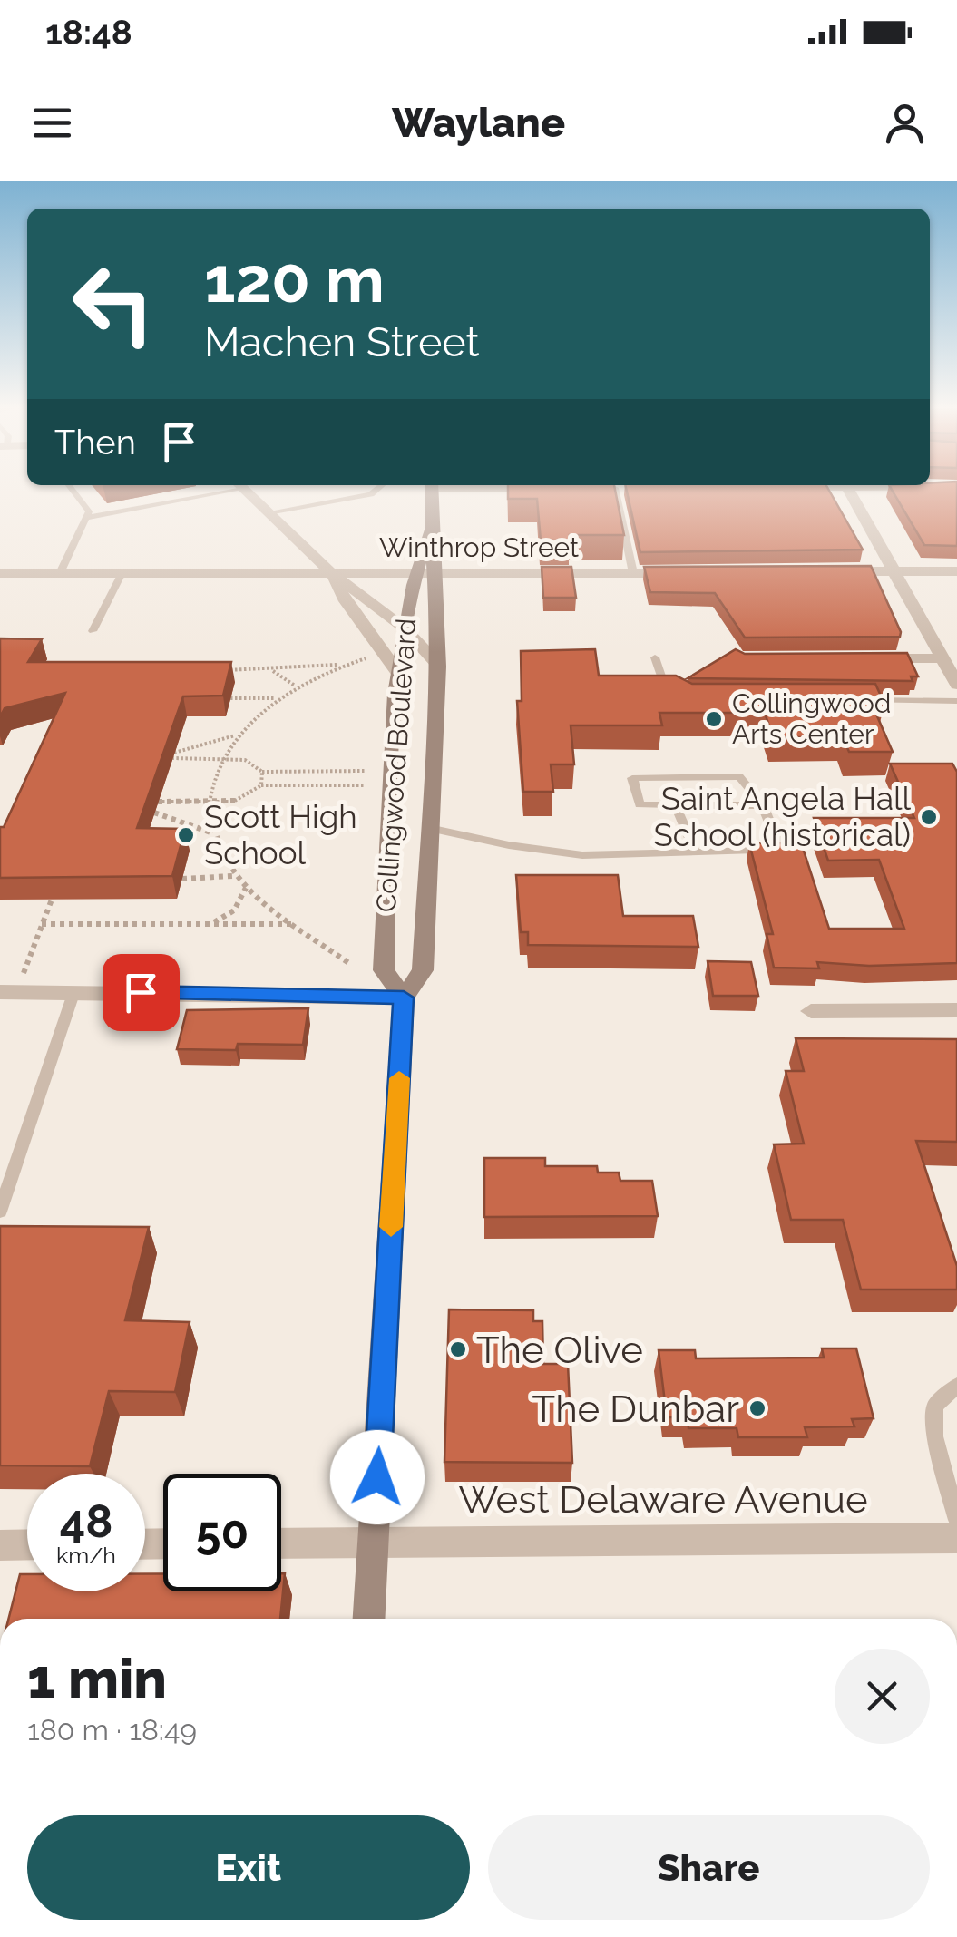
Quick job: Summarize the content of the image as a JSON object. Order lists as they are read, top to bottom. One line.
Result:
{"streets":{"main road":["Collingwood Boulevard"],"street":["Winthrop Street","West Delaware Avenue"]},"crossings":[["Winthrop Street","Collingwood Boulevard"],["Collingwood Boulevard","West Delaware Avenue"]],"places":["Collingwood Arts Center","Saint Angela Hall School (historical)","Scott High School","The Olive","The Dunbar"],"page":{"status":"18:48","header":"Waylane","turn":["120 m","Machen Street"],"then":"Then","speed":"48 km/h","limit":"50","heading":["1 min","180 m · 18:49"],"buttons":["Exit","Share"]}}
